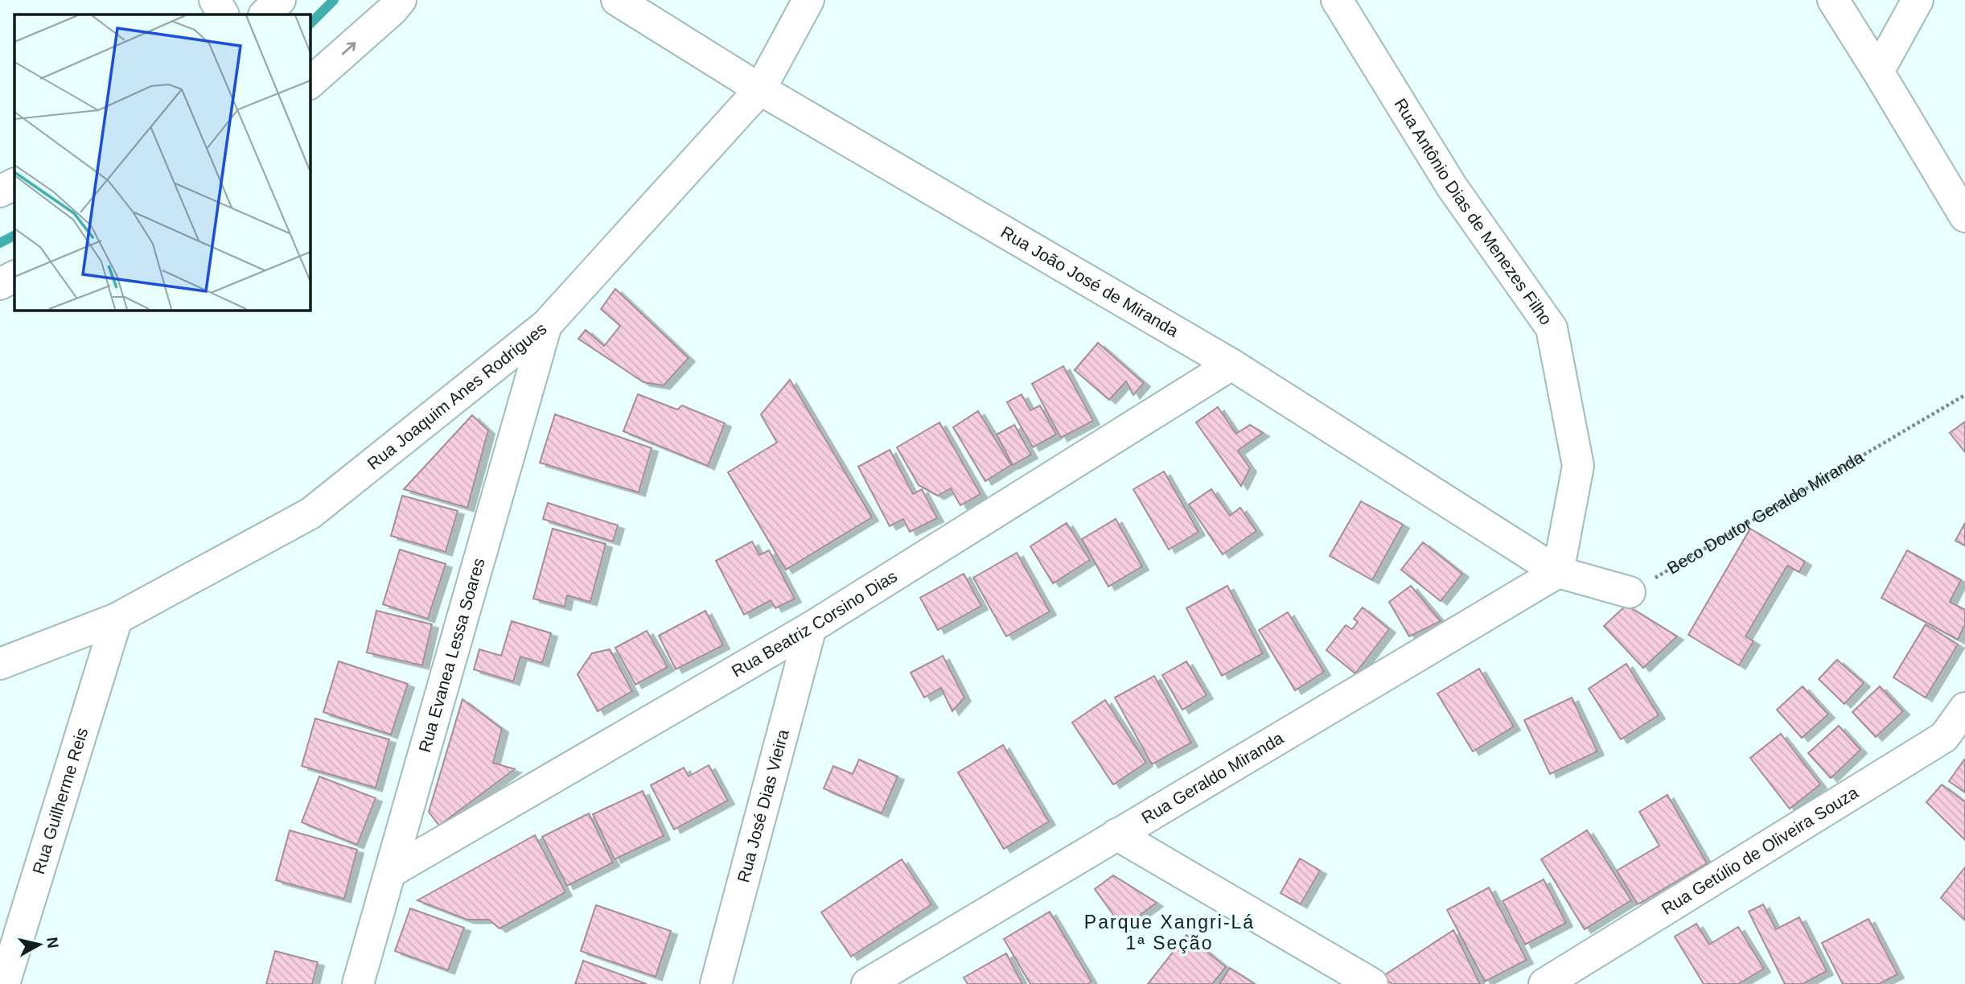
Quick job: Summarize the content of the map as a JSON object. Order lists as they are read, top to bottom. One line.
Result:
{"streets":{"street":["Rua Antônio Dias de Menezes Filho","Rua João José de Miranda","Rua Joaquim Anes Rodrigues","Rua Beatriz Corsino Dias","Rua Evanea Lessa Soares","Rua Geraldo Miranda","Rua Guilherme Reis","Rua José Dias Vieira","Rua Getúlio de Oliveira Souza"],"path":["Beco Doutor Geraldo Miranda"]},"crossings":[["Rua Antônio Dias de Menezes Filho","Rua João José de Miranda"],["Rua Antônio Dias de Menezes Filho","Rua Geraldo Miranda"],["Rua João José de Miranda","Rua Joaquim Anes Rodrigues"],["Rua João José de Miranda","Rua Beatriz Corsino Dias"],["Rua João José de Miranda","Rua Geraldo Miranda"],["Rua Joaquim Anes Rodrigues","Rua Evanea Lessa Soares"],["Rua Joaquim Anes Rodrigues","Rua Guilherme Reis"],["Rua Beatriz Corsino Dias","Rua Evanea Lessa Soares"],["Rua Beatriz Corsino Dias","Rua José Dias Vieira"]],"districts":["Parque Xangri-Lá 1ª Seção"],"north":"right"}
